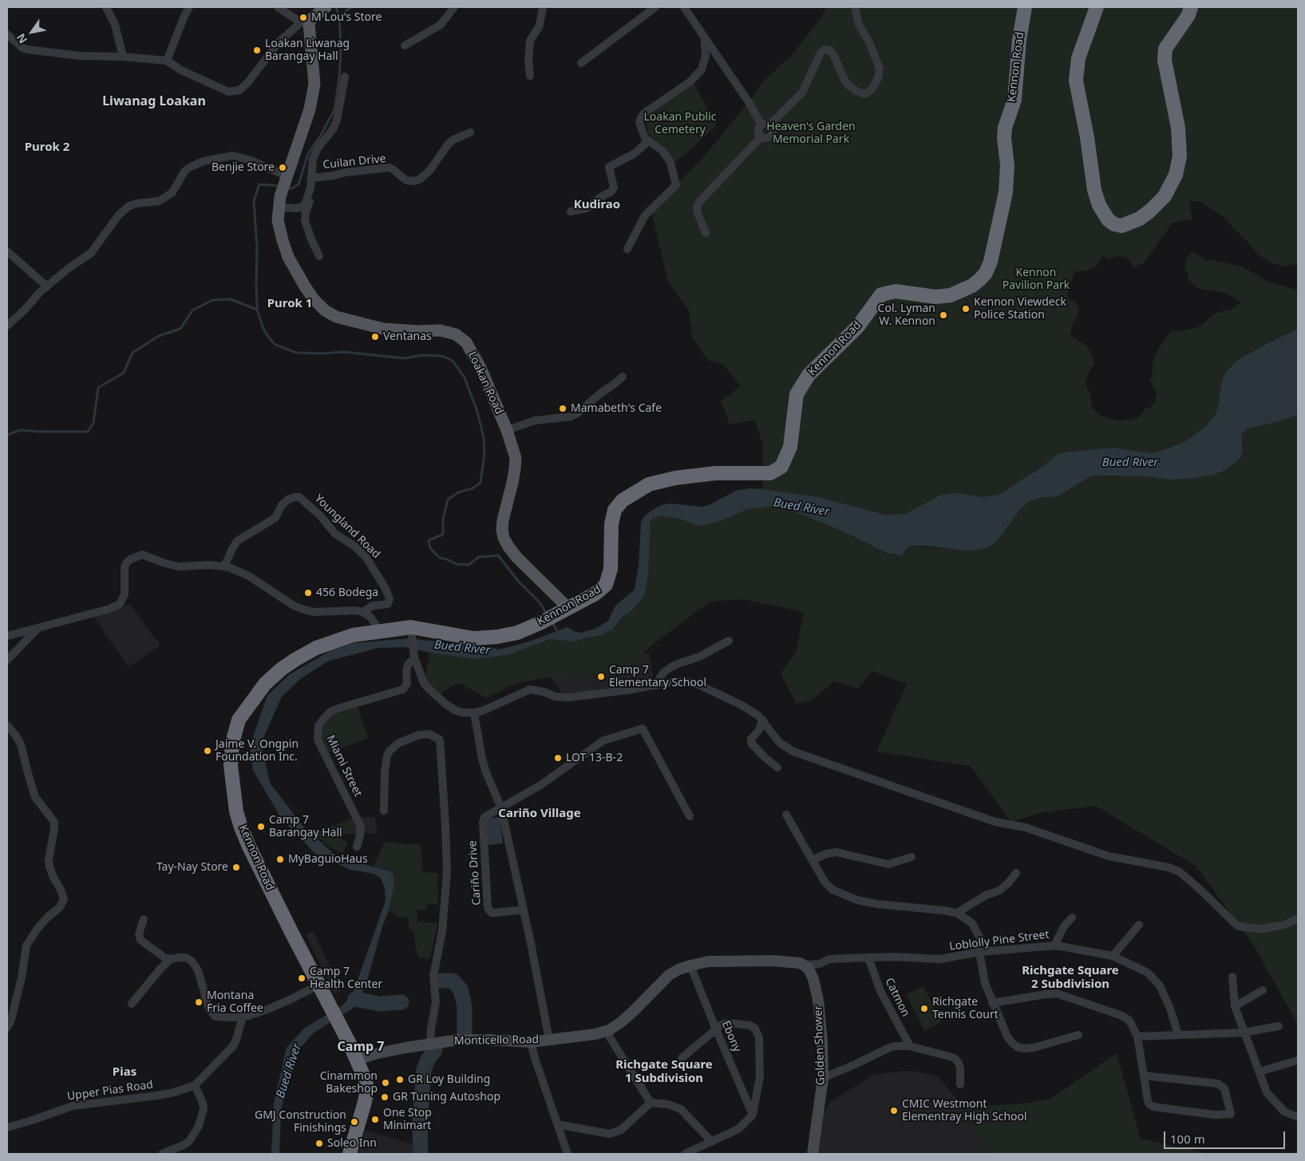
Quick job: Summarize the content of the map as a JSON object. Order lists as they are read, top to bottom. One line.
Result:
{"streets":{"highway":["Kennon Road"],"main road":["Loakan Road","Monticello Road","Golden Shower"],"street":["Cuilan Drive","Youngland Road","Miami Street","Cariño Drive","Loblolly Pine Street","Catmon","Ebony","Upper Pias Road"]},"crossings":[["Kennon Road","Loakan Road"],["Kennon Road","Monticello Road"],["Loblolly Pine Street","Catmon"],["Loblolly Pine Street","Monticello Road"],["Loblolly Pine Street","Golden Shower"],["Ebony","Monticello Road"],["Monticello Road","Golden Shower"]],"districts":["Liwanag Loakan","Purok 2","Kudirao","Purok 1","Cariño Village","Richgate Square 2 Subdivision","Camp 7","Richgate Square 1 Subdivision","Pias"],"water":["Bued River"],"parks":["Loakan Public Cemetery","Heaven's Garden Memorial Park","Kennon Pavilion Park"],"places":["M Lou's Store","Loakan Liwanag Barangay Hall","Benjie Store","Kennon Viewdeck Police Station","Col. Lyman W. Kennon","Ventanas","Mamabeth's Cafe","456 Bodega","Camp 7 Elementary School","Jaime V. Ongpin Foundation Inc.","LOT 13-B-2","Camp 7 Barangay Hall","MyBaguioHaus","Tay-Nay Store","Camp 7 Health Center","Montana Fria Coffee","Richgate Tennis Court","GR Loy Building","Cinammon Bakeshop","GR Tuning Autoshop","CMIC Westmont Elementray High School","One Stop Minimart","GMJ Construction Finishings","Soleo Inn"],"scale_bar":"100 m","north":"bottom left"}
